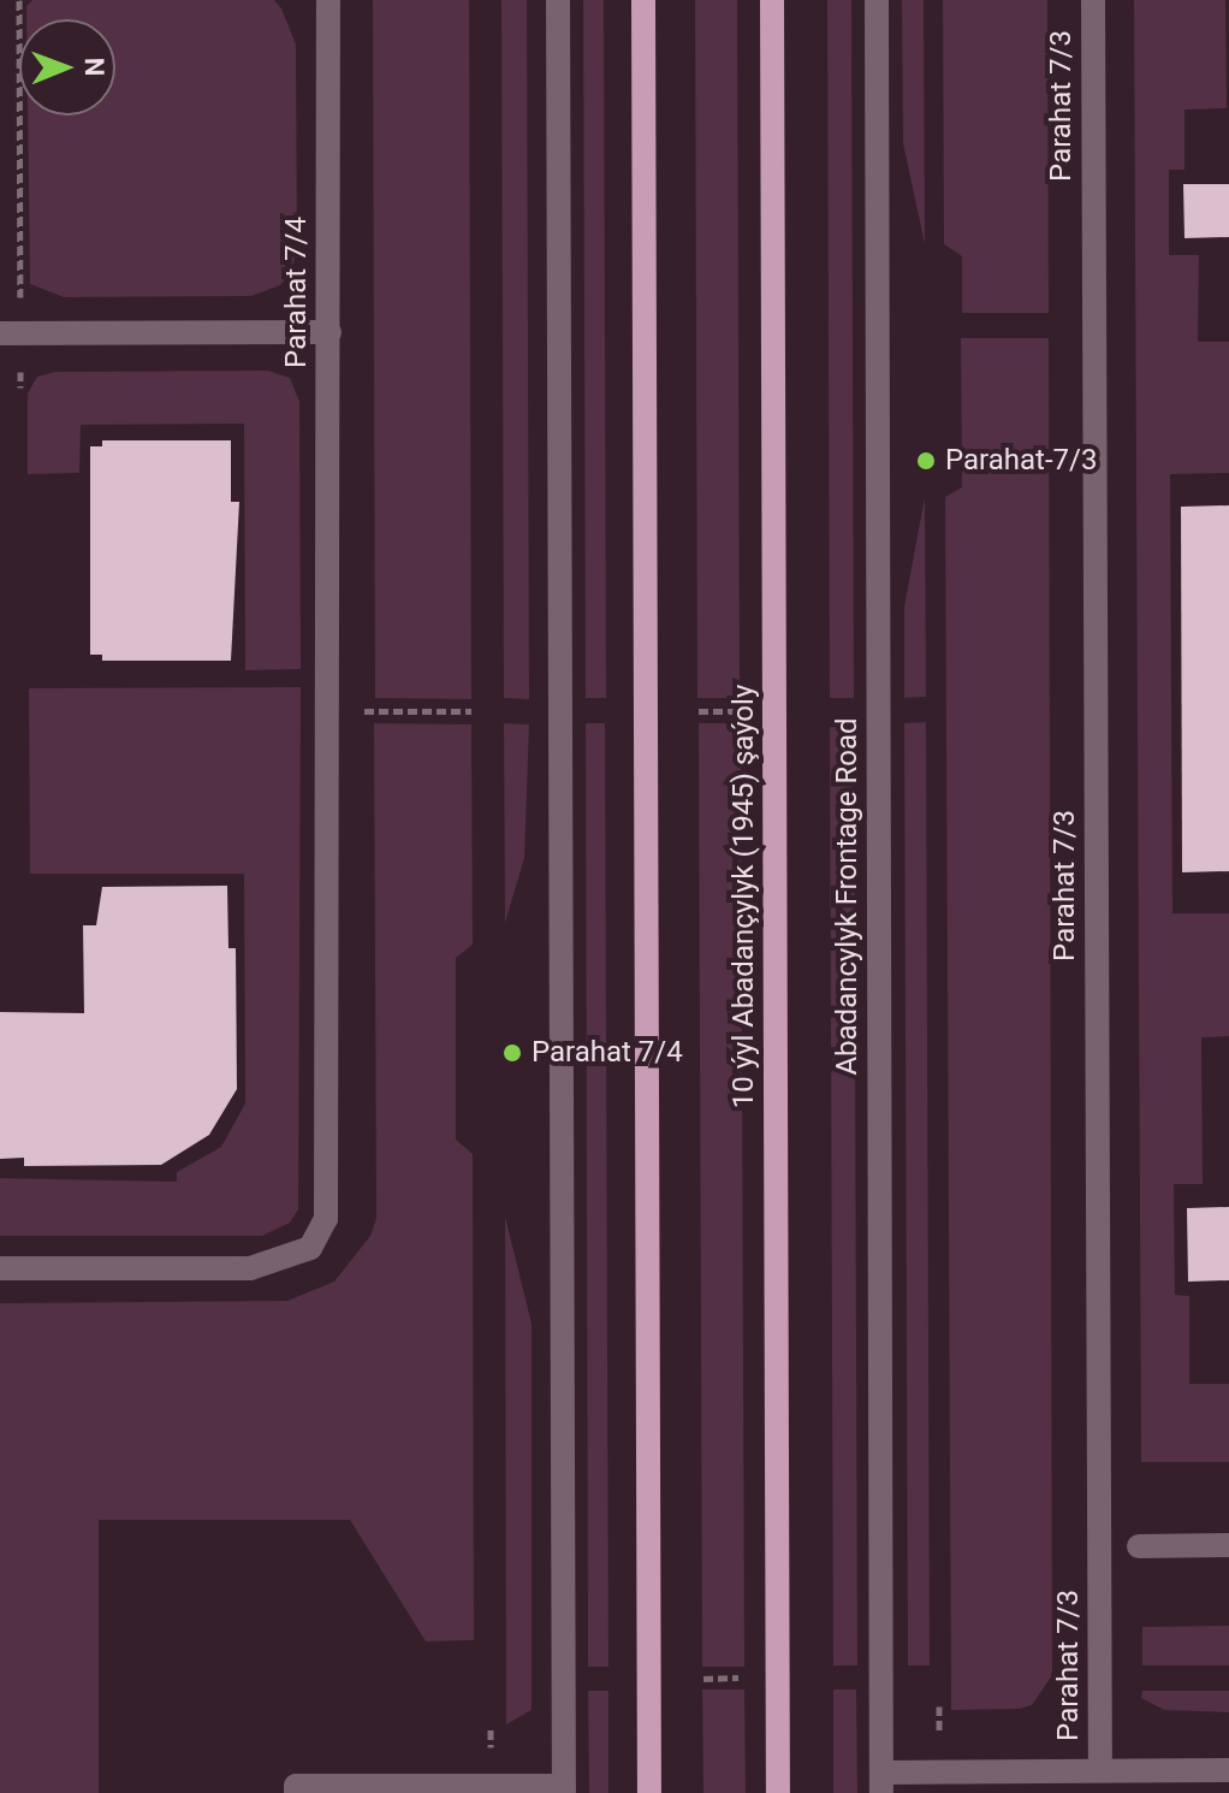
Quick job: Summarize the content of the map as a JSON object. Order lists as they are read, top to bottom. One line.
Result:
{"streets":{"main road":["10 ýyl Abadançylyk (1945) şaýoly"],"street":["Parahat 7/3","Parahat 7/4","Abadancylyk Frontage Road"]},"places":["Parahat-7/3","Parahat 7/4"],"north":"right"}
